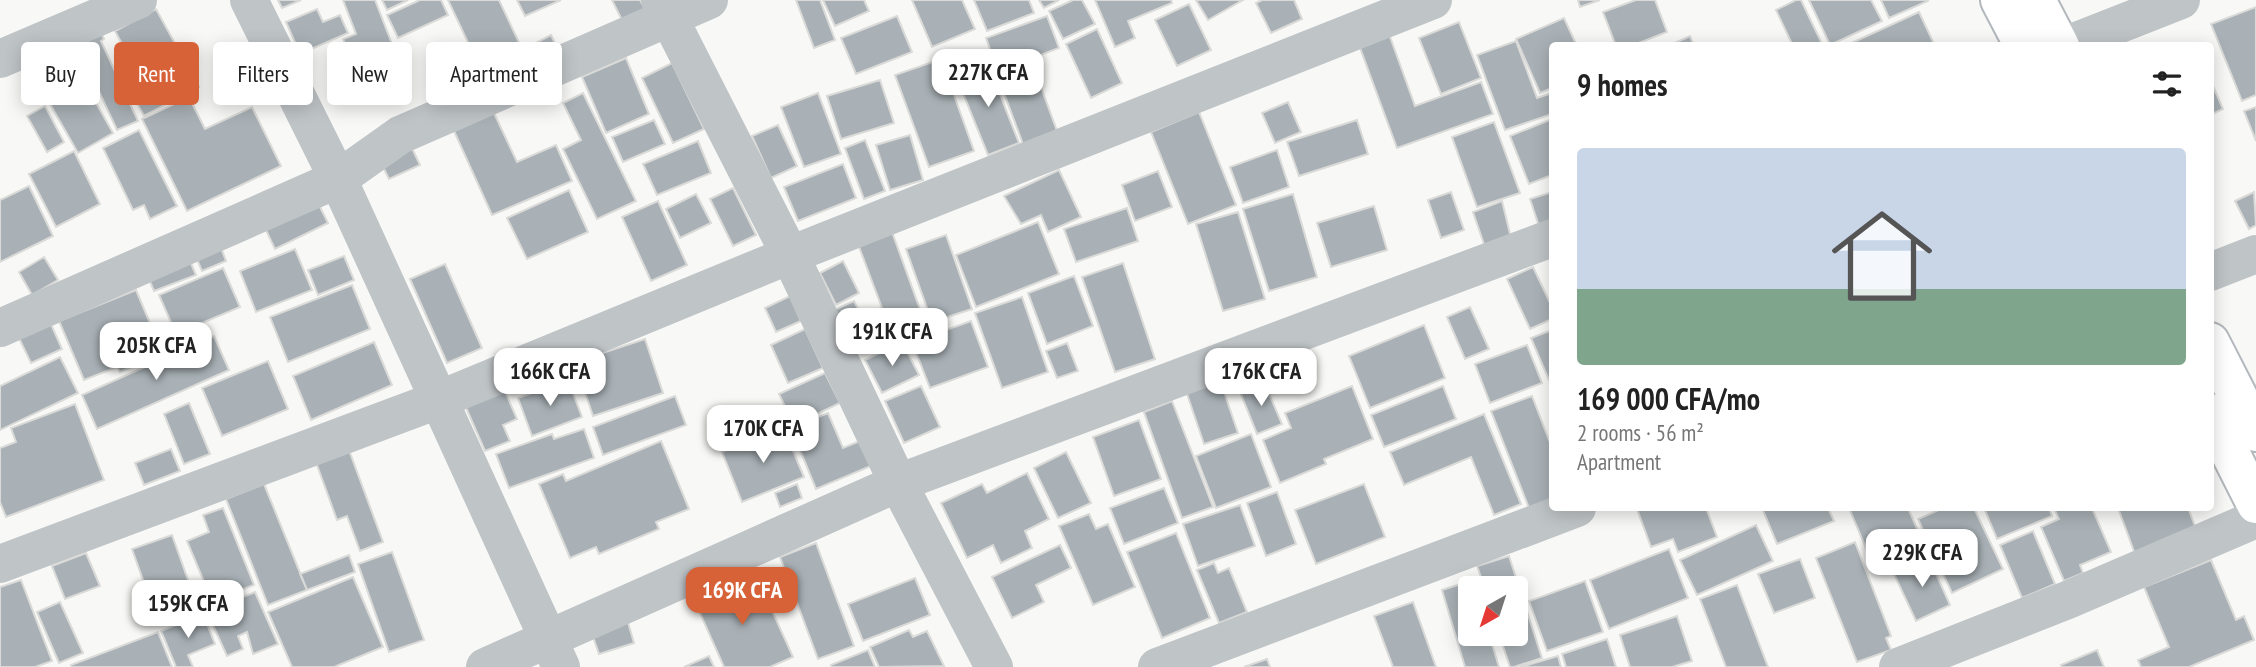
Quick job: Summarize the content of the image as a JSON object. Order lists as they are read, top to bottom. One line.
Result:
{"north":"bottom left","page":{"chip":["Buy","Rent","Filters","New","Apartment"],"heading":"9 homes","price":["227K CFA","191K CFA","205K CFA","166K CFA","176K CFA","170K CFA","229K CFA","169K CFA","159K CFA"],"list":[{"name":"169 000 CFA/mo","note":"2 rooms · 56 m² · Apartment"}]}}
